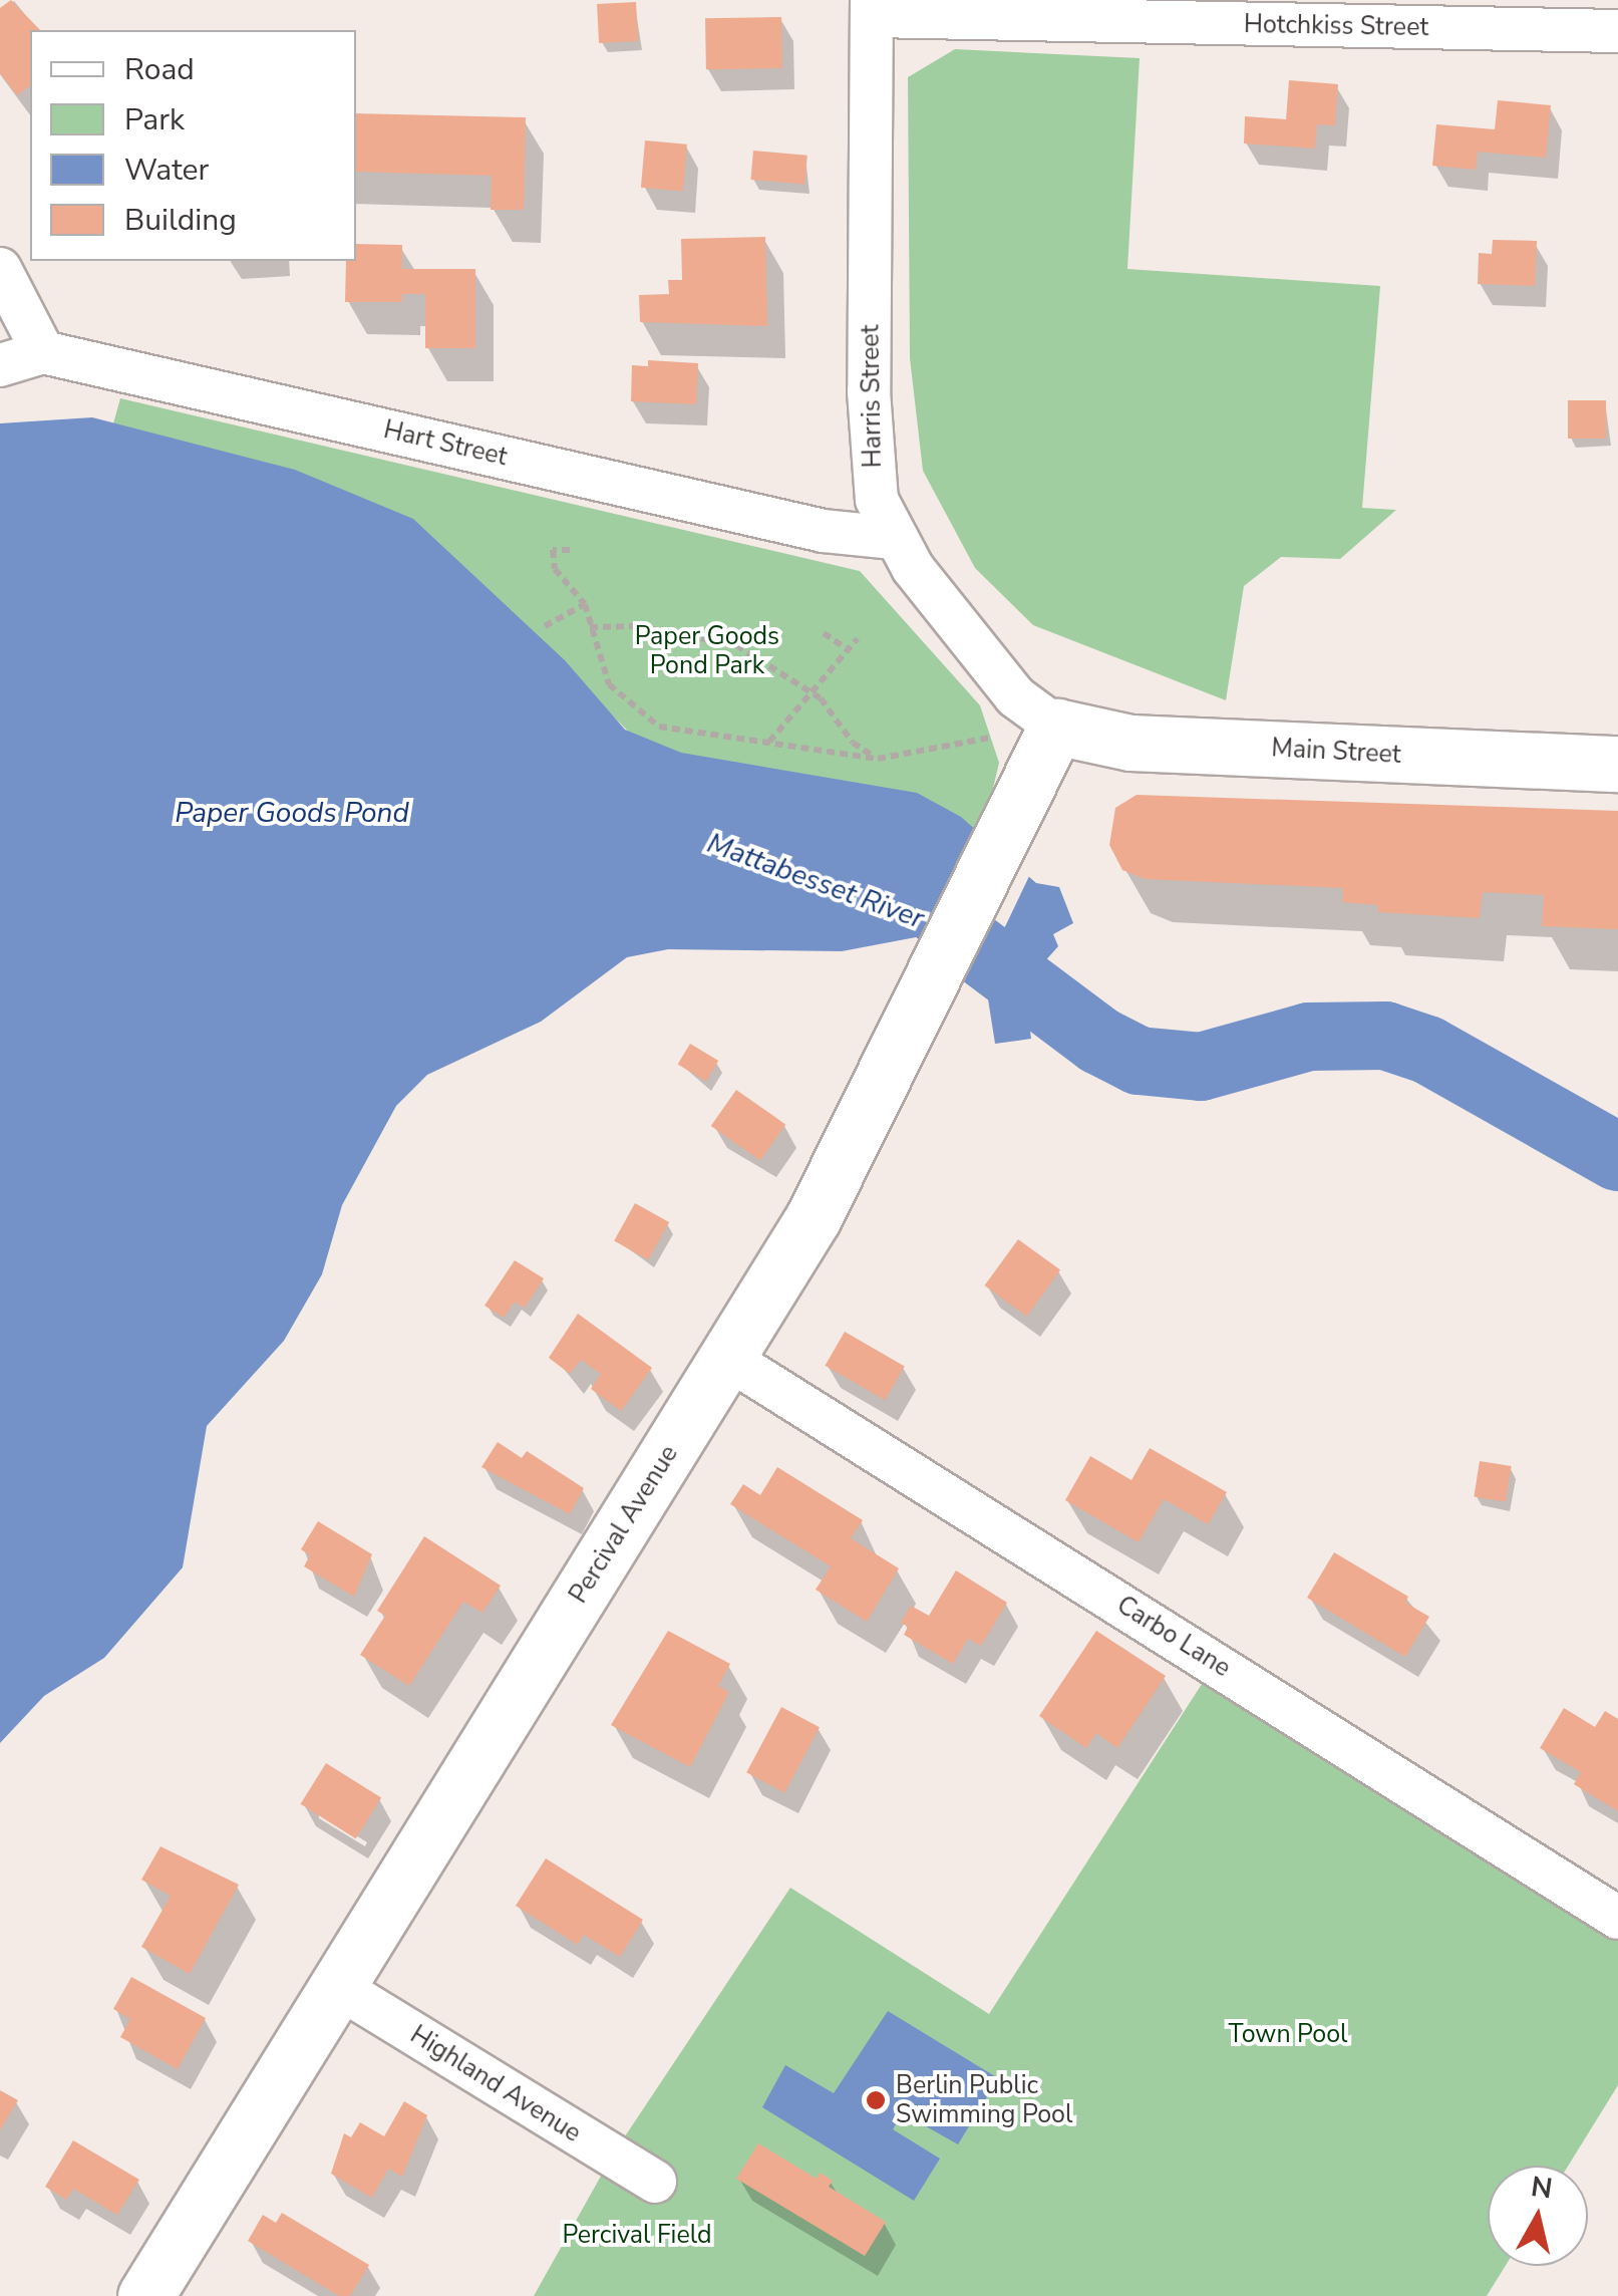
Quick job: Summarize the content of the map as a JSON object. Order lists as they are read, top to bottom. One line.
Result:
{"streets":{"main road":["Main Street","Percival Avenue"],"street":["Hotchkiss Street","Harris Street","Hart Street","Carbo Lane","Highland Avenue"]},"crossings":[["Hotchkiss Street","Harris Street"],["Harris Street","Hart Street"],["Harris Street","Main Street"],["Harris Street","Percival Avenue"],["Main Street","Percival Avenue"],["Percival Avenue","Carbo Lane"],["Percival Avenue","Highland Avenue"]],"water":["Paper Goods Pond","Mattabesset River"],"parks":["Paper Goods Pond Park","Town Pool","Percival Field"],"places":["Berlin Public Swimming Pool"],"legend":["Road","Park","Water","Building"],"north":"top"}
